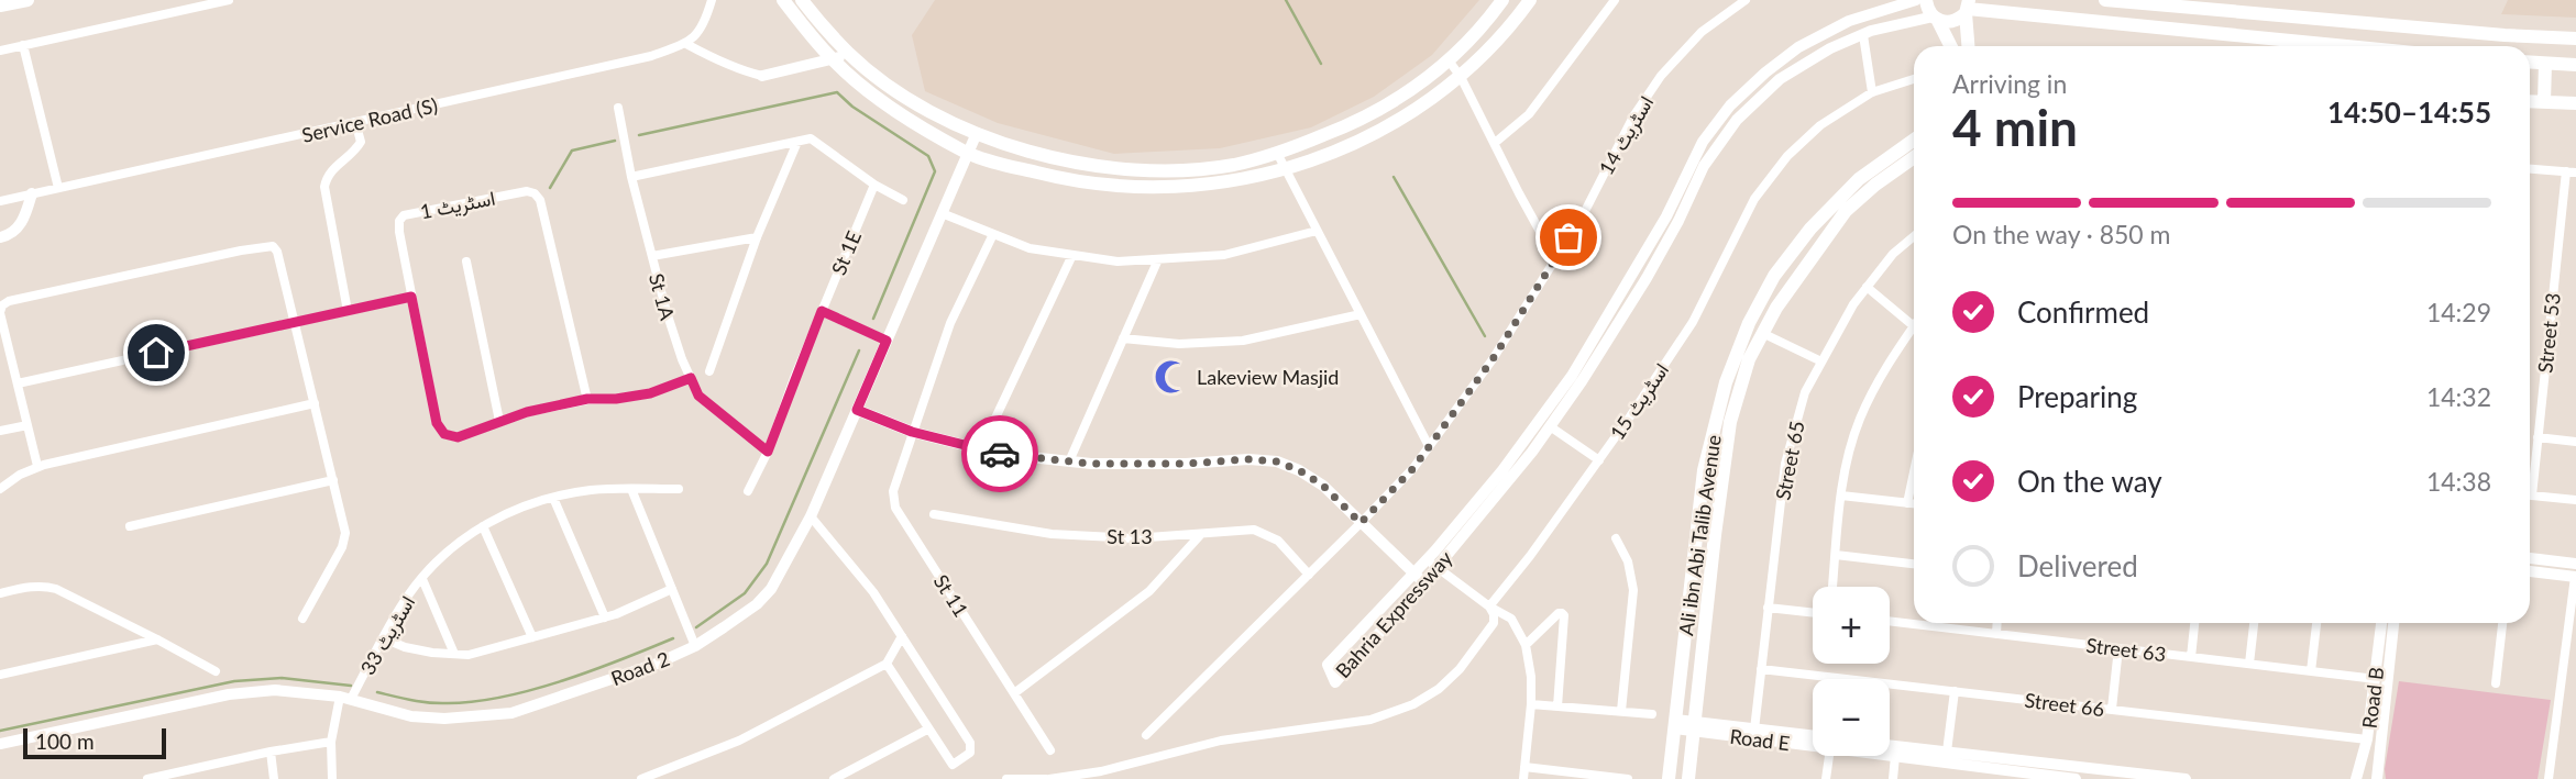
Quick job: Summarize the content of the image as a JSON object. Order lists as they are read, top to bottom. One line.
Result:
{"streets":{"main road":["Ali ibn Abi Talib Avenue"],"street":["Service Road (S)","اسٹریٹ 14","اسٹریٹ 1","St 1E","St 1A","Street 53","اسٹریٹ 15","Street 65","St 13","St 11","Bahria Expressway","اسٹریٹ 33","Street 63","Road 2","Road B","Street 66","Road E"]},"crossings":[["اسٹریٹ 14","St 13"],["اسٹریٹ 1","St 1A"],["St 1E","St 1A"],["Street 65","Street 66"],["Street 65","Road E"],["Ali ibn Abi Talib Avenue","Road E"],["اسٹریٹ 33","Road 2"],["Street 63","Road B"],["Road B","Street 66"]],"places":{"mosque":["Lakeview Masjid"]},"scale_bar":"100 m","page":{"heading":["4 min","Arriving in","14:50–14:55"],"bar":"On the way · 850 m","list":[["Confirmed","14:29"],["Preparing","14:32"],["On the way","14:38"],"Delivered"],"map_buttons":["+","−"],"scale":"100 m"}}
